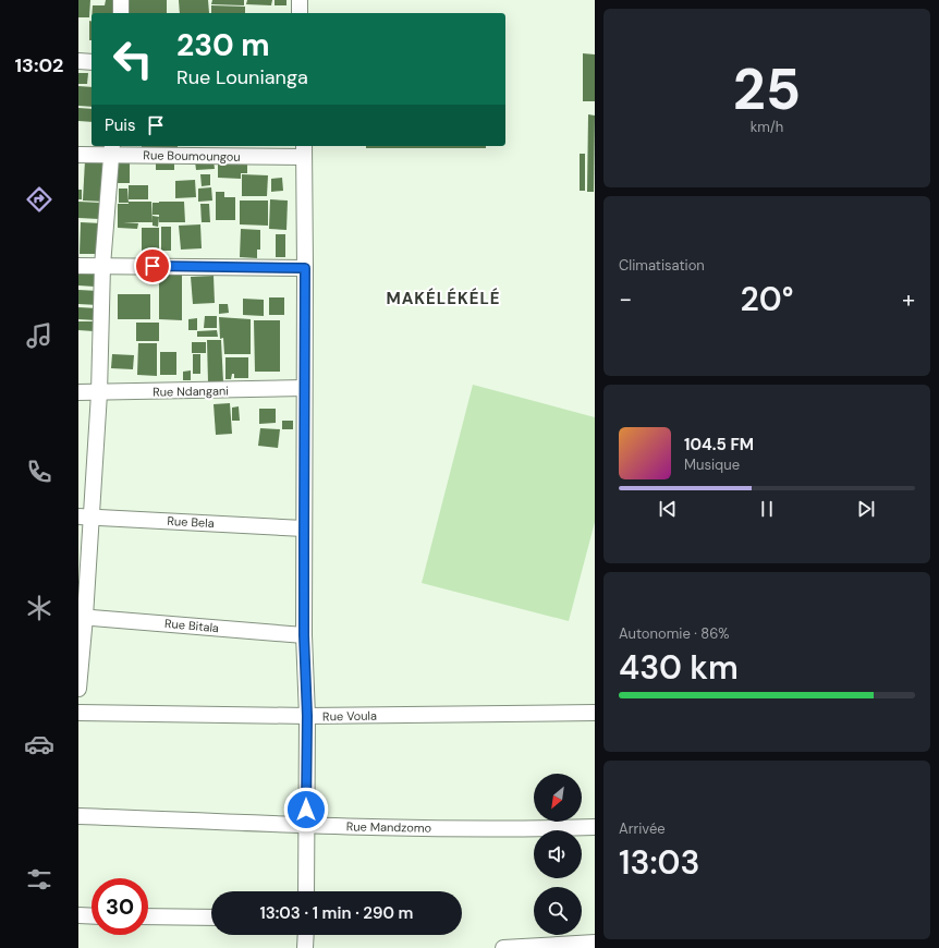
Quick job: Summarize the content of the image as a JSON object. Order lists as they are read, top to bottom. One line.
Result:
{"streets":{"street":["Rue Boumoungou","Rue Ndangani","Rue Bela","Rue Bitala","Rue Voula","Rue Mandzomo"]},"districts":["MAKÉLÉKÉLÉ"],"north":"bottom left","page":{"tabs":"13:02","tile":[["25","km/h"],"Climatisation",["Autonomie · 86%","430 km"],["Arrivée","13:03"]],"turn":["230 m","Rue Lounianga"],"then":"Puis","heat":["−","20°","+"],"song":["104.5 FM","Musique"],"limit":"30","trip":"13:03 · 1 min · 290 m"}}
